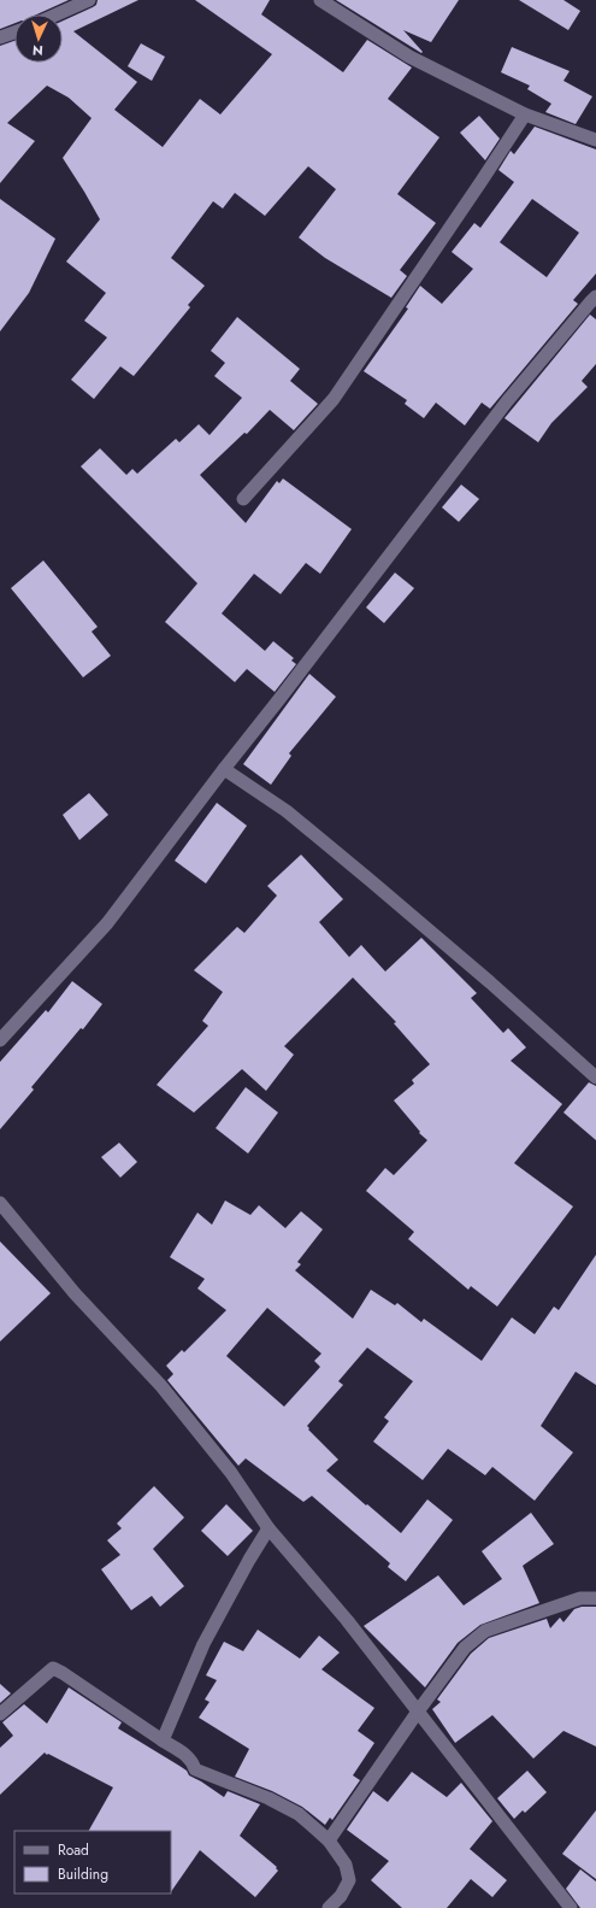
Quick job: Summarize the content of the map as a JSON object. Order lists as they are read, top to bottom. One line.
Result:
{"legend":["Road","Building"],"north":"bottom"}
